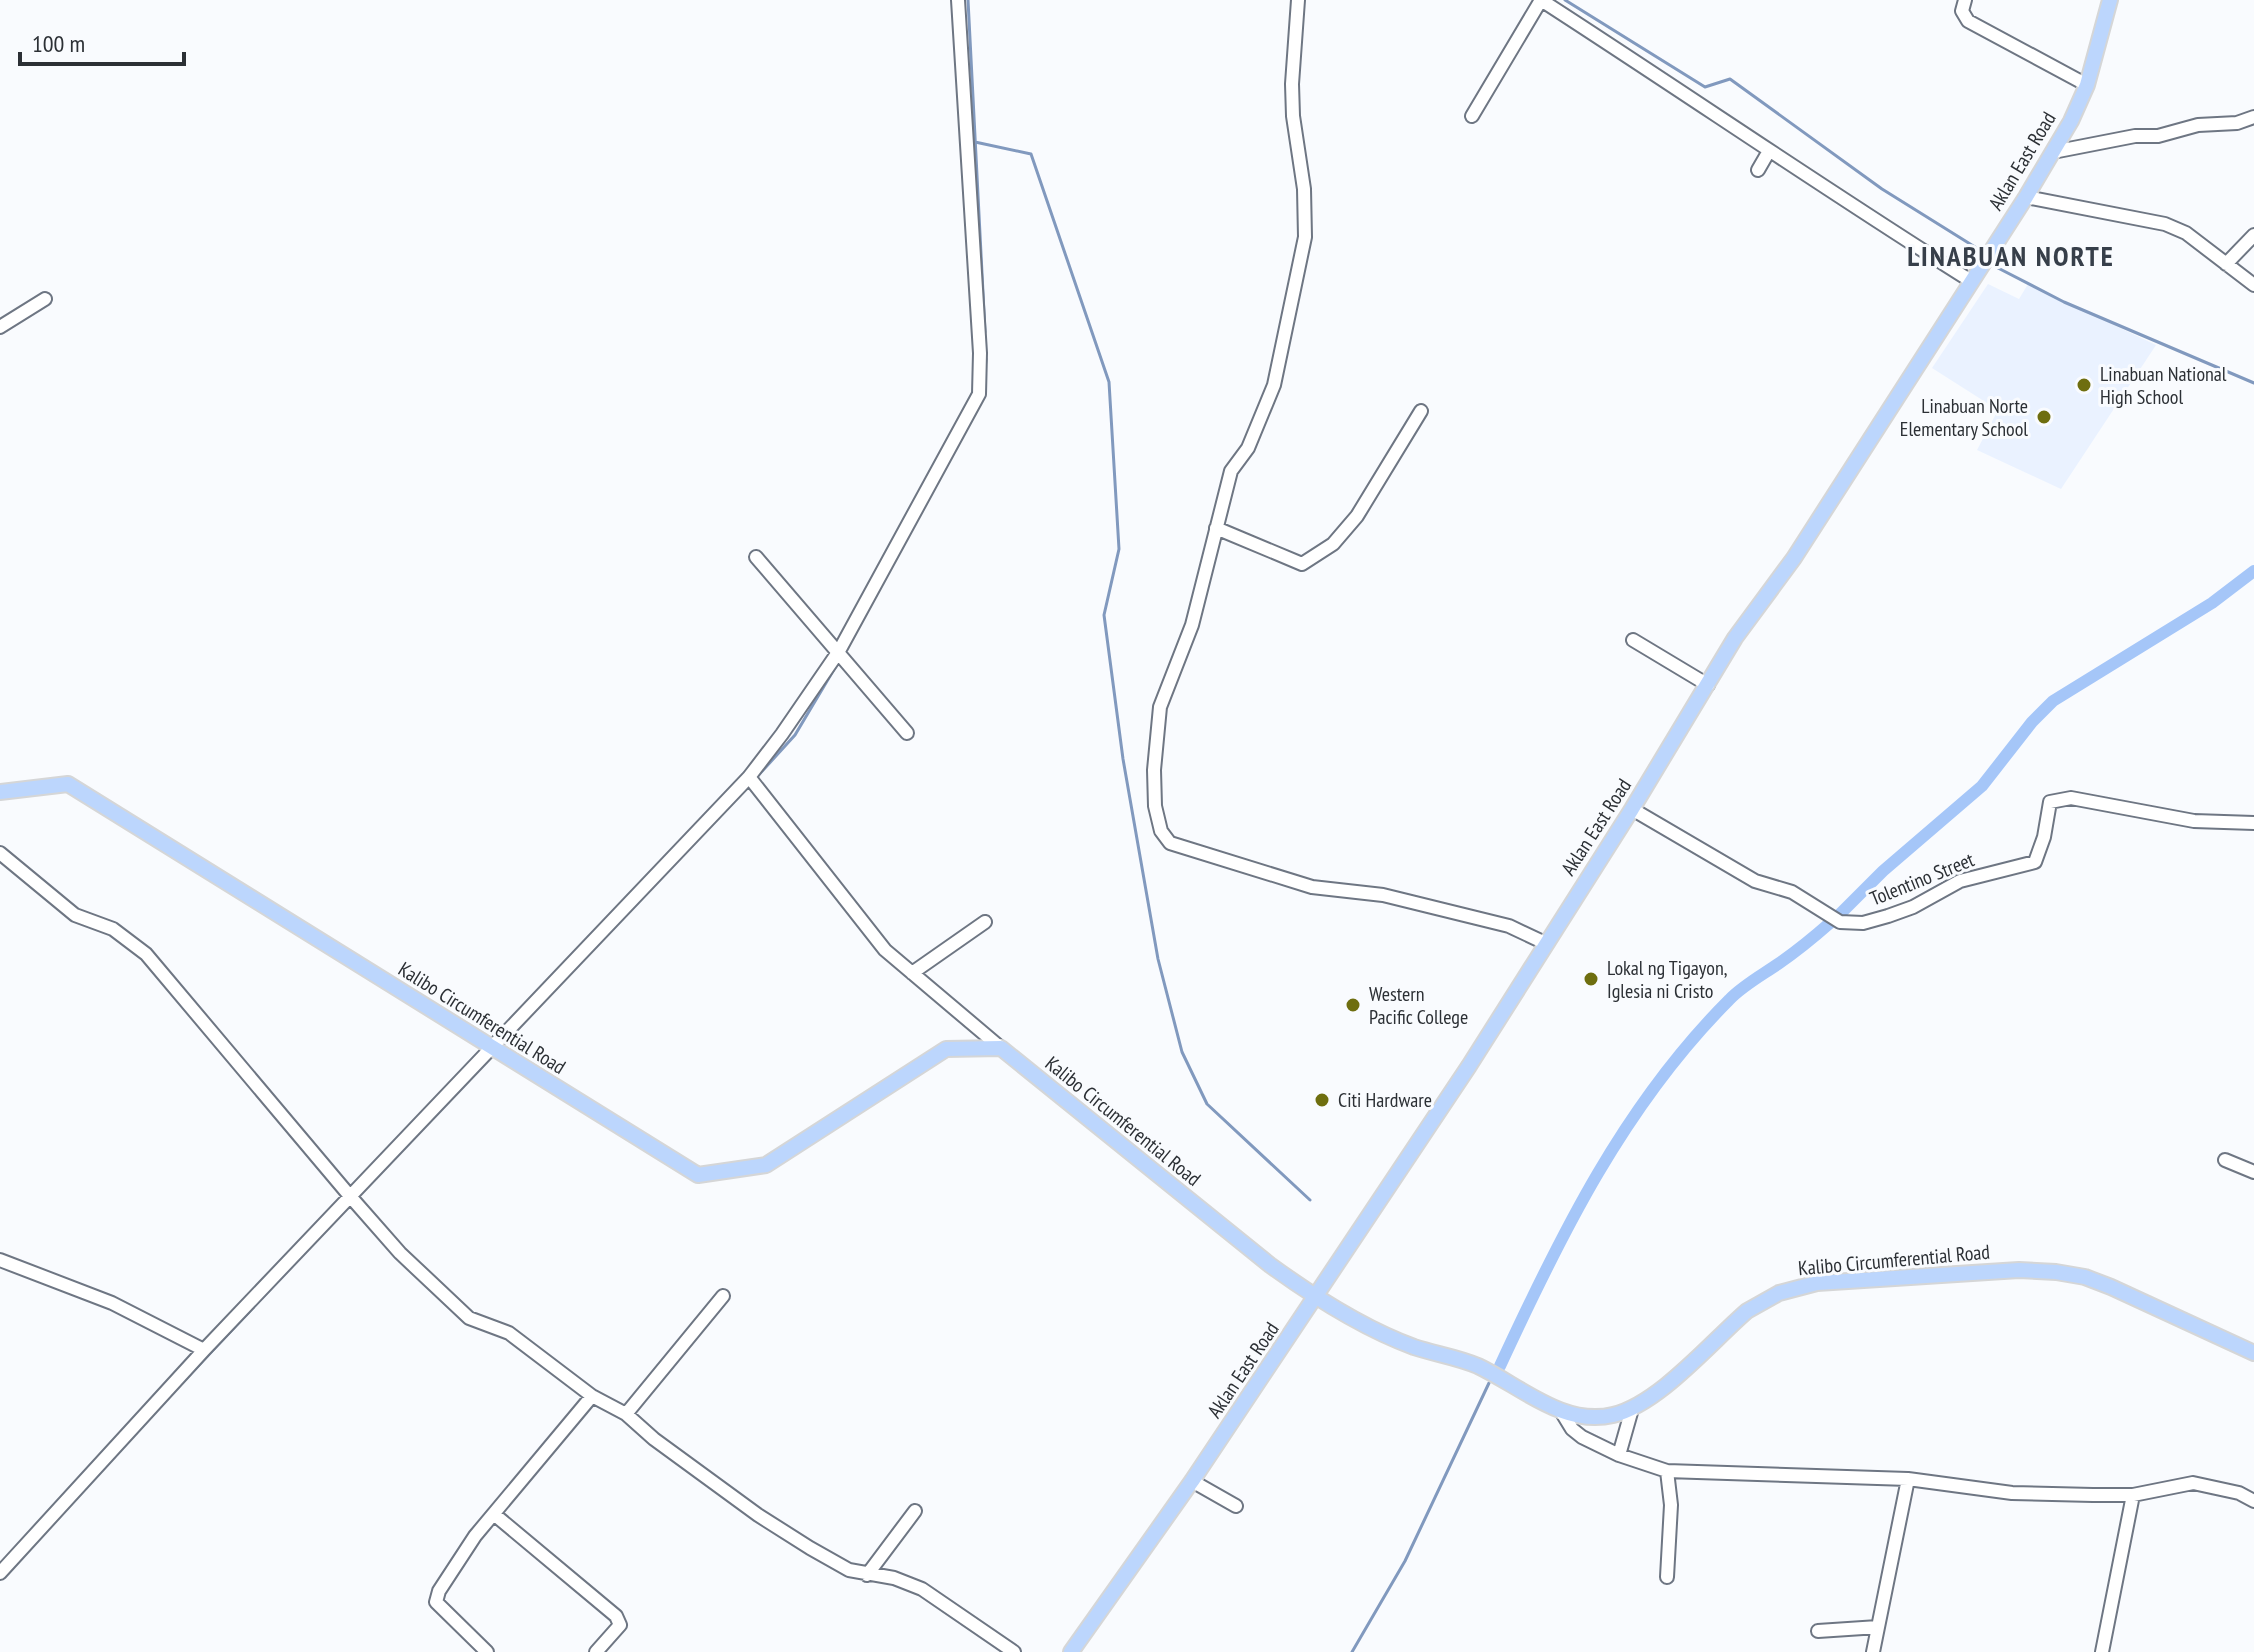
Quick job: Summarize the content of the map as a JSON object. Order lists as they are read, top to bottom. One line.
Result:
{"streets":{"main road":["Aklan East Road","Kalibo Circumferential Road"],"street":["Tolentino Street"]},"crossings":[["Aklan East Road","Tolentino Street"],["Aklan East Road","Kalibo Circumferential Road"]],"districts":["LINABUAN NORTE"],"places":["Linabuan National High School","Linabuan Norte Elementary School","Lokal ng Tigayon, Iglesia ni Cristo","Western Pacific College","Citi Hardware"],"scale_bar":"100 m"}
